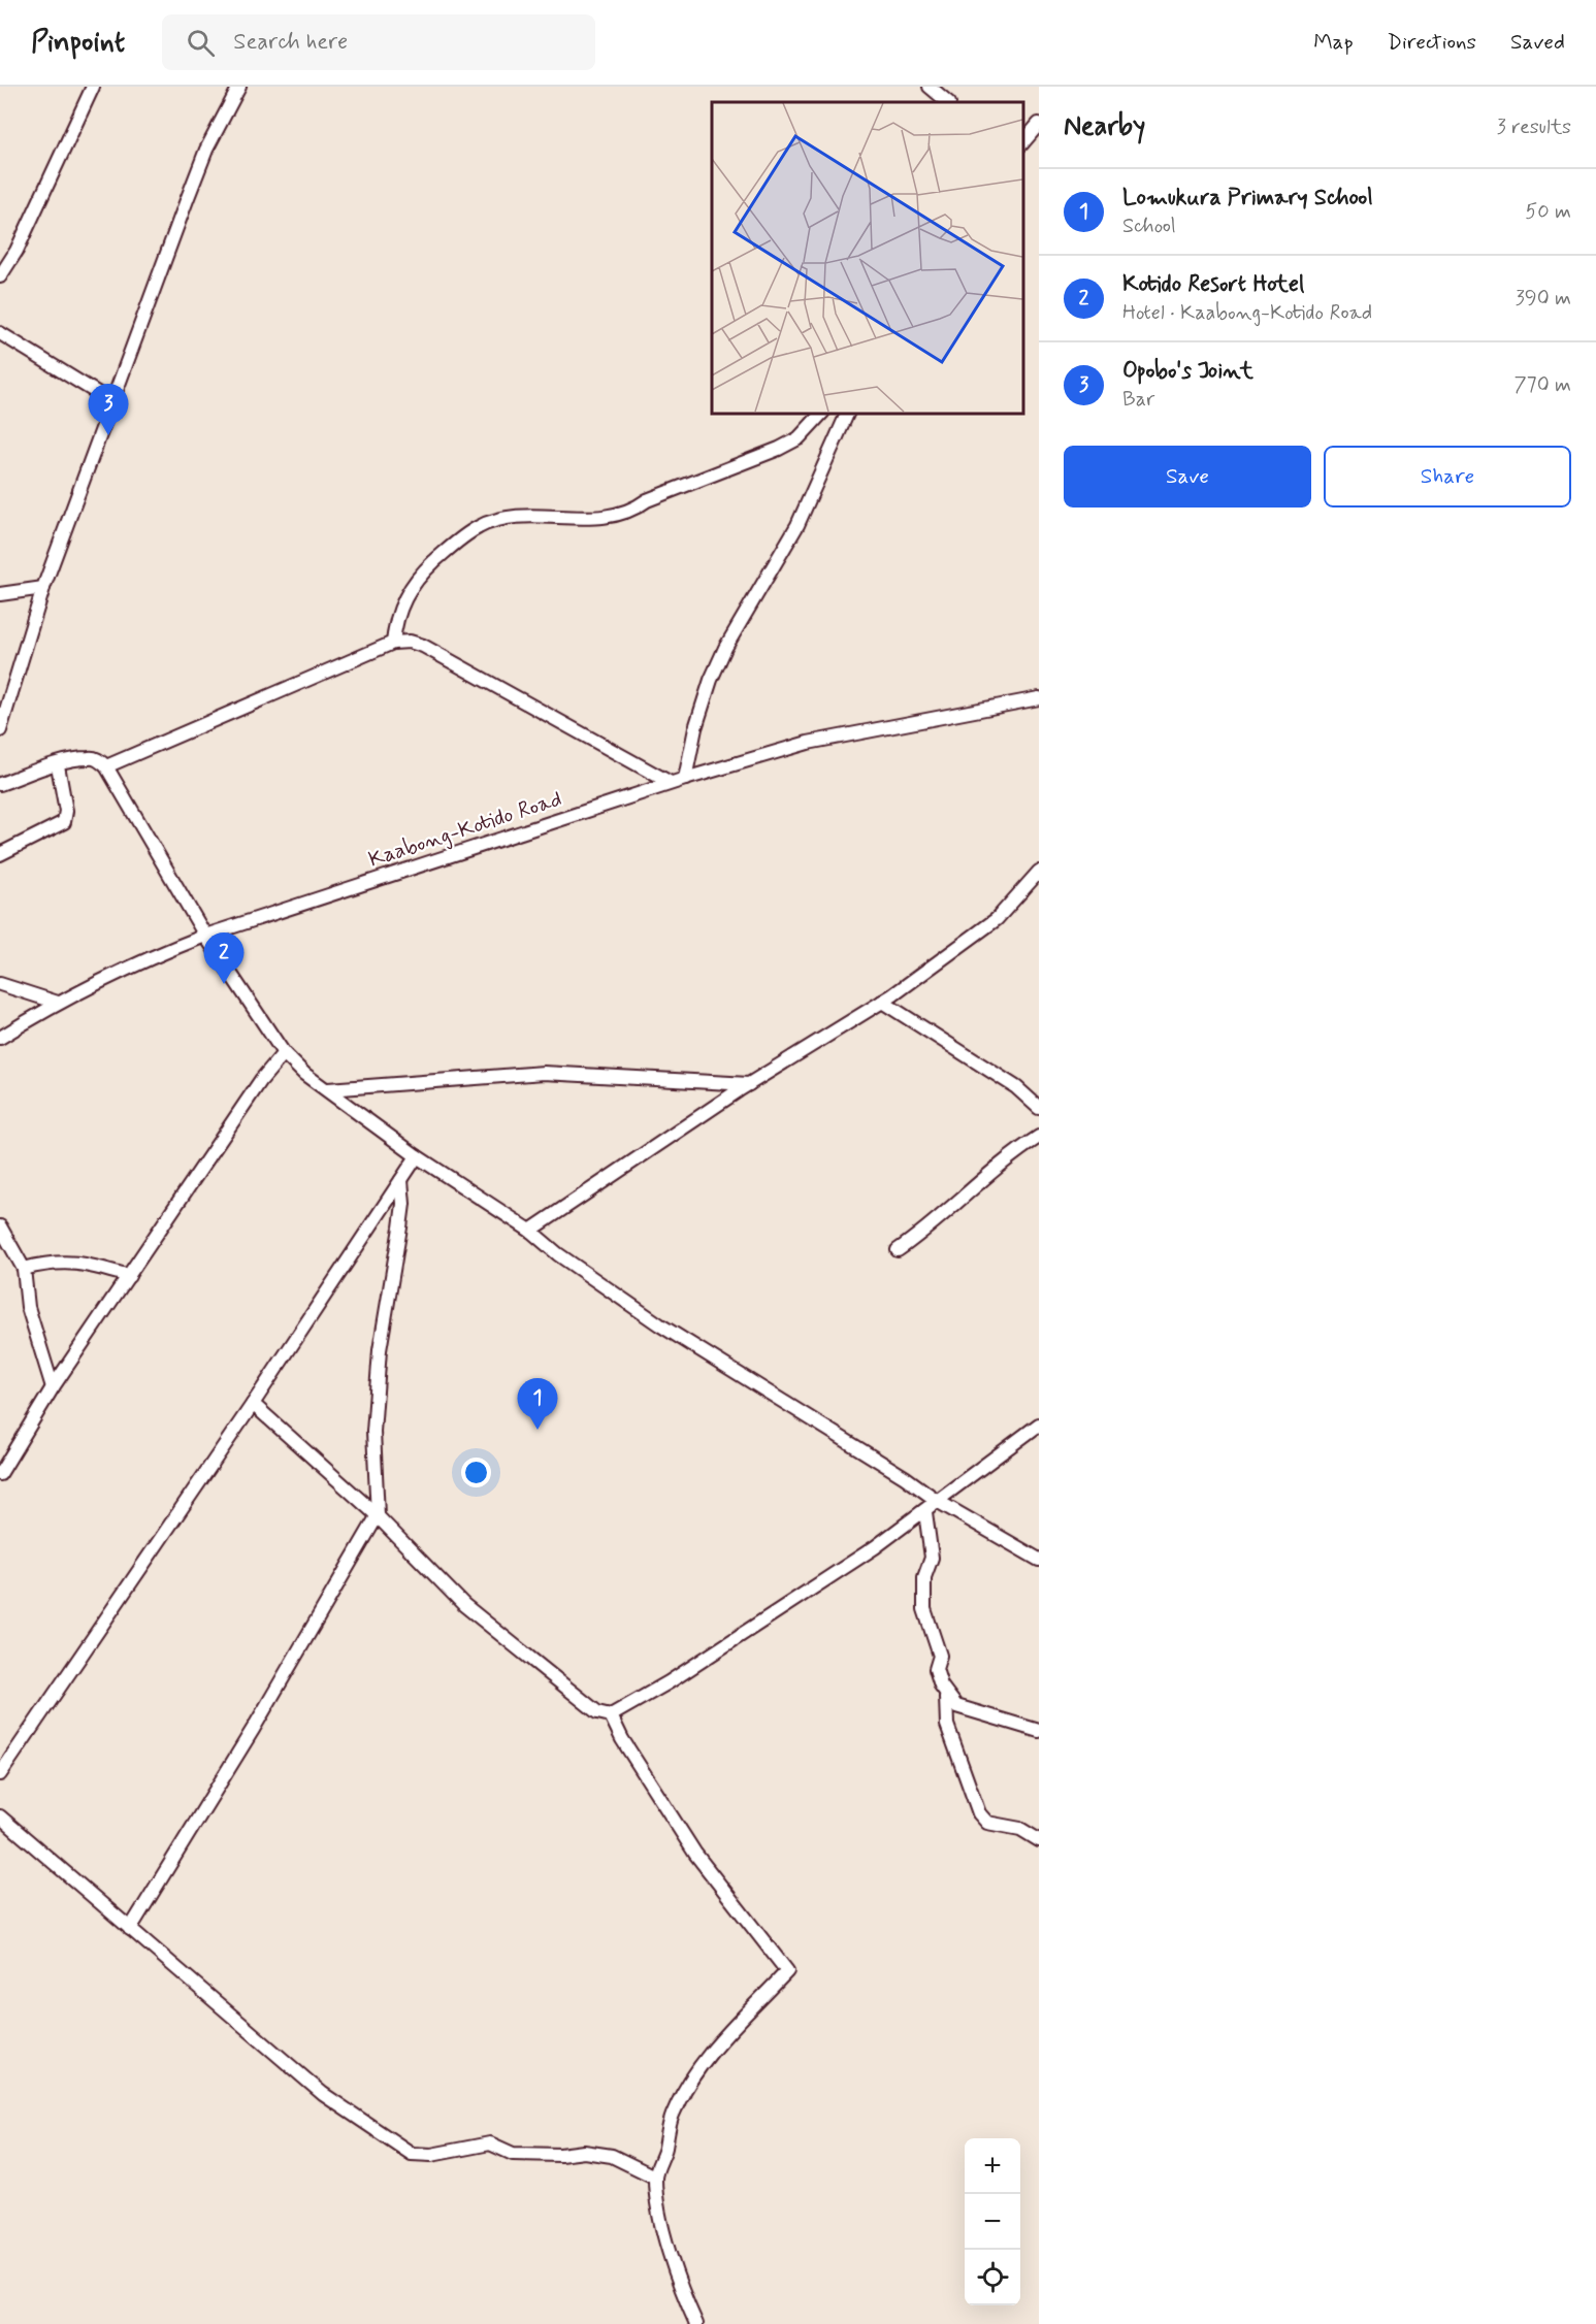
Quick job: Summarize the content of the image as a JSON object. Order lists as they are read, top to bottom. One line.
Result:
{"streets":{"street":["Kaabong-Kotido Road"]},"page":{"header":"Pinpoint","search":"Search here","nav":["Map","Directions","Saved"],"heading":["Nearby","3 results"],"list":[{"mark":"1","name":"Lomukura Primary School","note":"School","value":"50 m"},{"mark":"2","name":"Kotido Resort Hotel","note":"Hotel · Kaabong-Kotido Road","value":"390 m"},{"mark":"3","name":"Opobo's Joint","note":"Bar","value":"770 m"}],"pins":["3","2","1"],"buttons":["Save","Share"],"map_buttons":["+","−"]}}
